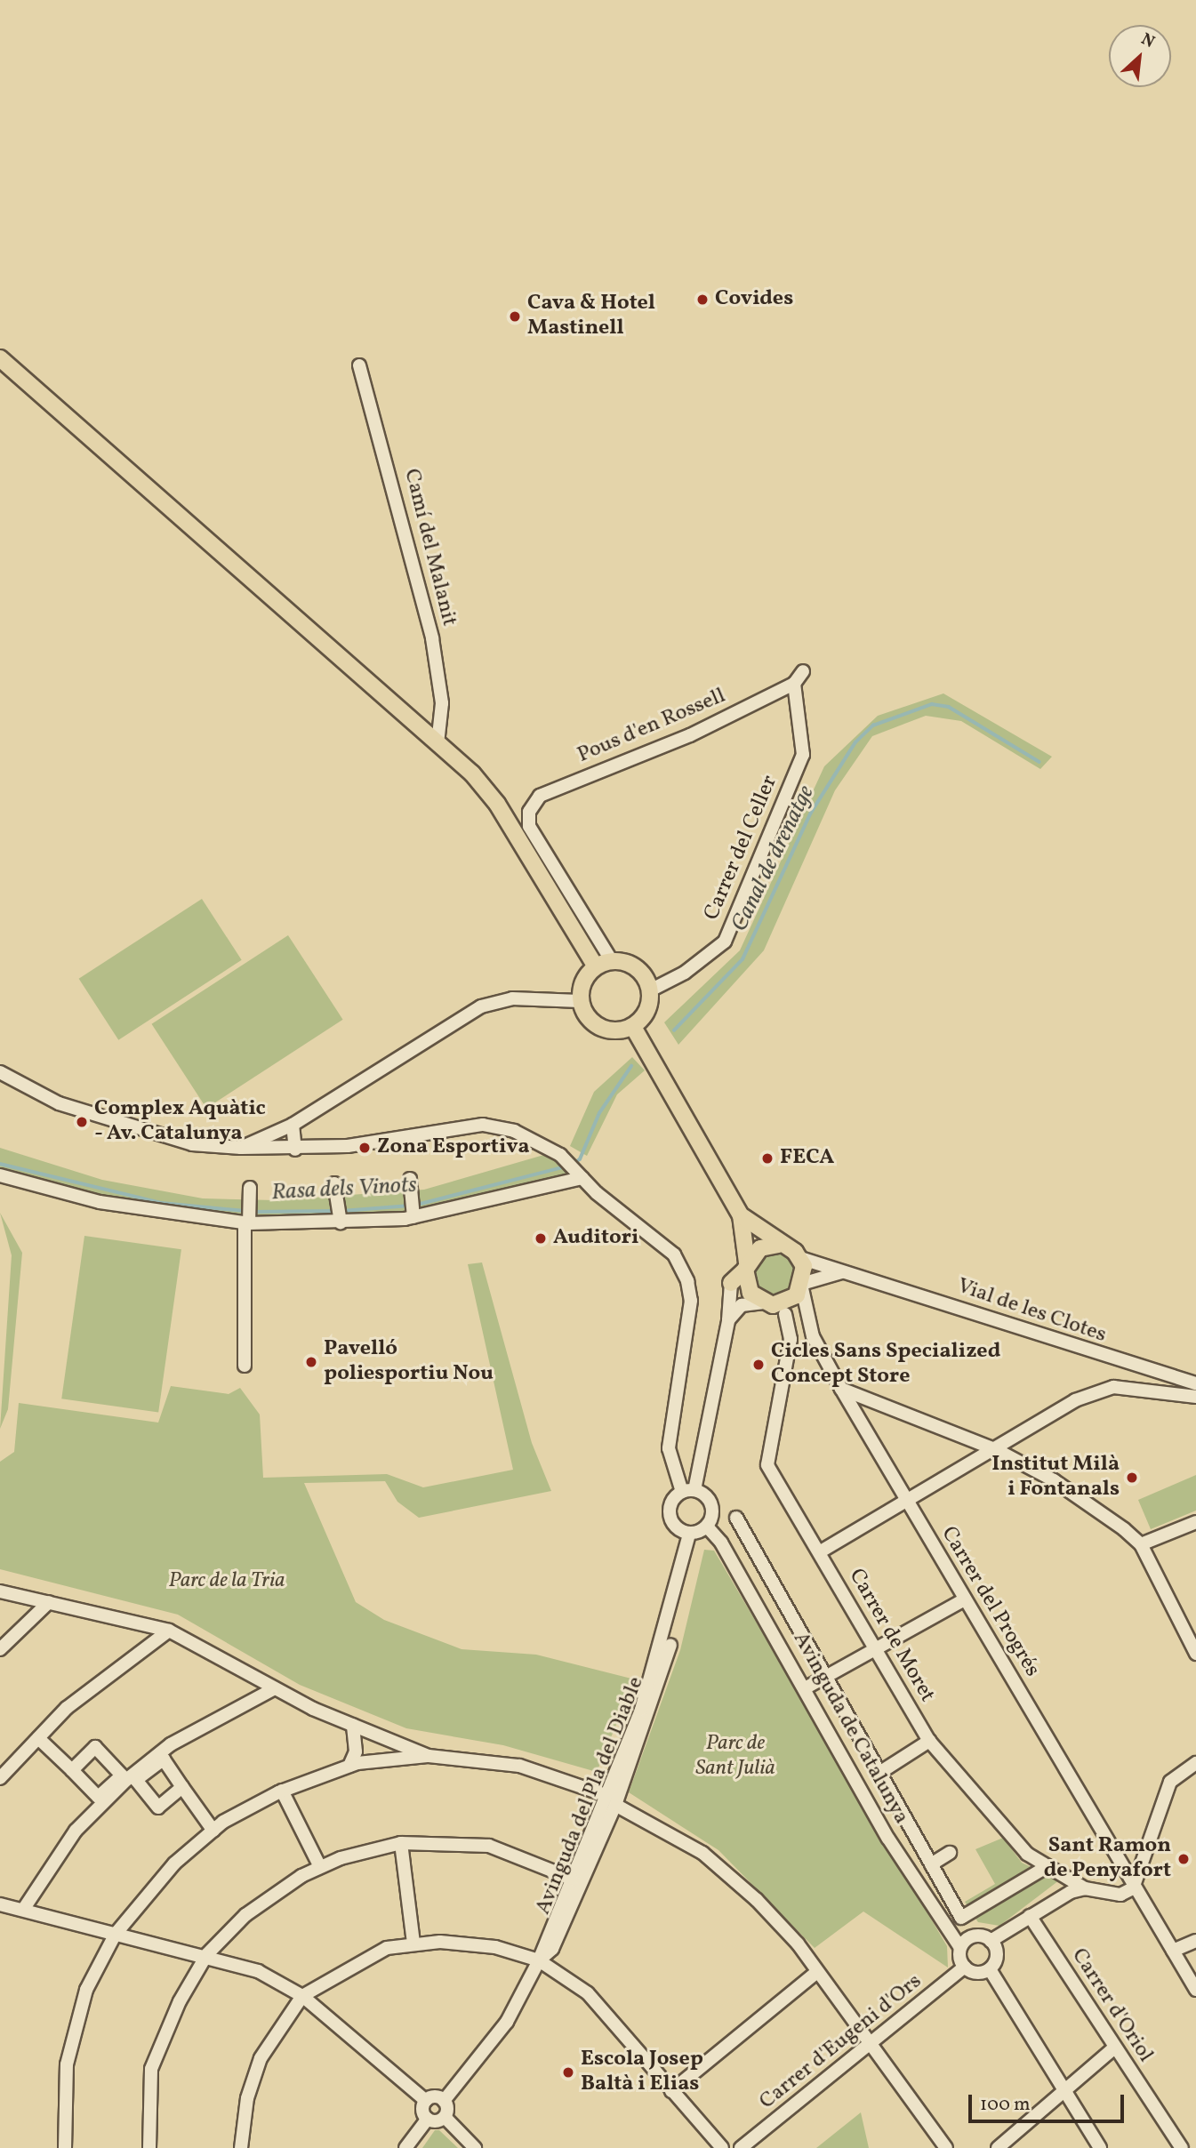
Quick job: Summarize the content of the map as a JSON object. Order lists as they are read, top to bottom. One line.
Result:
{"streets":{"street":["Camí del Malanit","Pous d'en Rossell","Carrer del Celler","Vial de les Clotes","Carrer del Progrés","Carrer de Moret","Avinguda de Catalunya","Avinguda del Pla del Diable","Carrer d'Oriol","Carrer d'Eugeni d'Ors"]},"crossings":[["Pous d'en Rossell","Carrer del Celler"],["Vial de les Clotes","Carrer del Progrés"],["Vial de les Clotes","Carrer de Moret"],["Carrer del Progrés","Carrer de Moret"],["Avinguda de Catalunya","Avinguda del Pla del Diable"],["Avinguda de Catalunya","Carrer d'Eugeni d'Ors"]],"water":["Canal de drenatge","Rasa dels Vinots"],"parks":["Parc de la Tria","Parc de Sant Julià"],"places":["Covides","Cava & Hotel Mastinell","Complex Aquàtic - Av. Catalunya","Zona Esportiva","FECA","Auditori","Pavelló poliesportiu Nou","Cicles Sans Specialized Concept Store","Institut Milà i Fontanals","Sant Ramon de Penyafort","Escola Josep Baltà i Elias"],"scale_bar":"100 m","north":"top right"}
